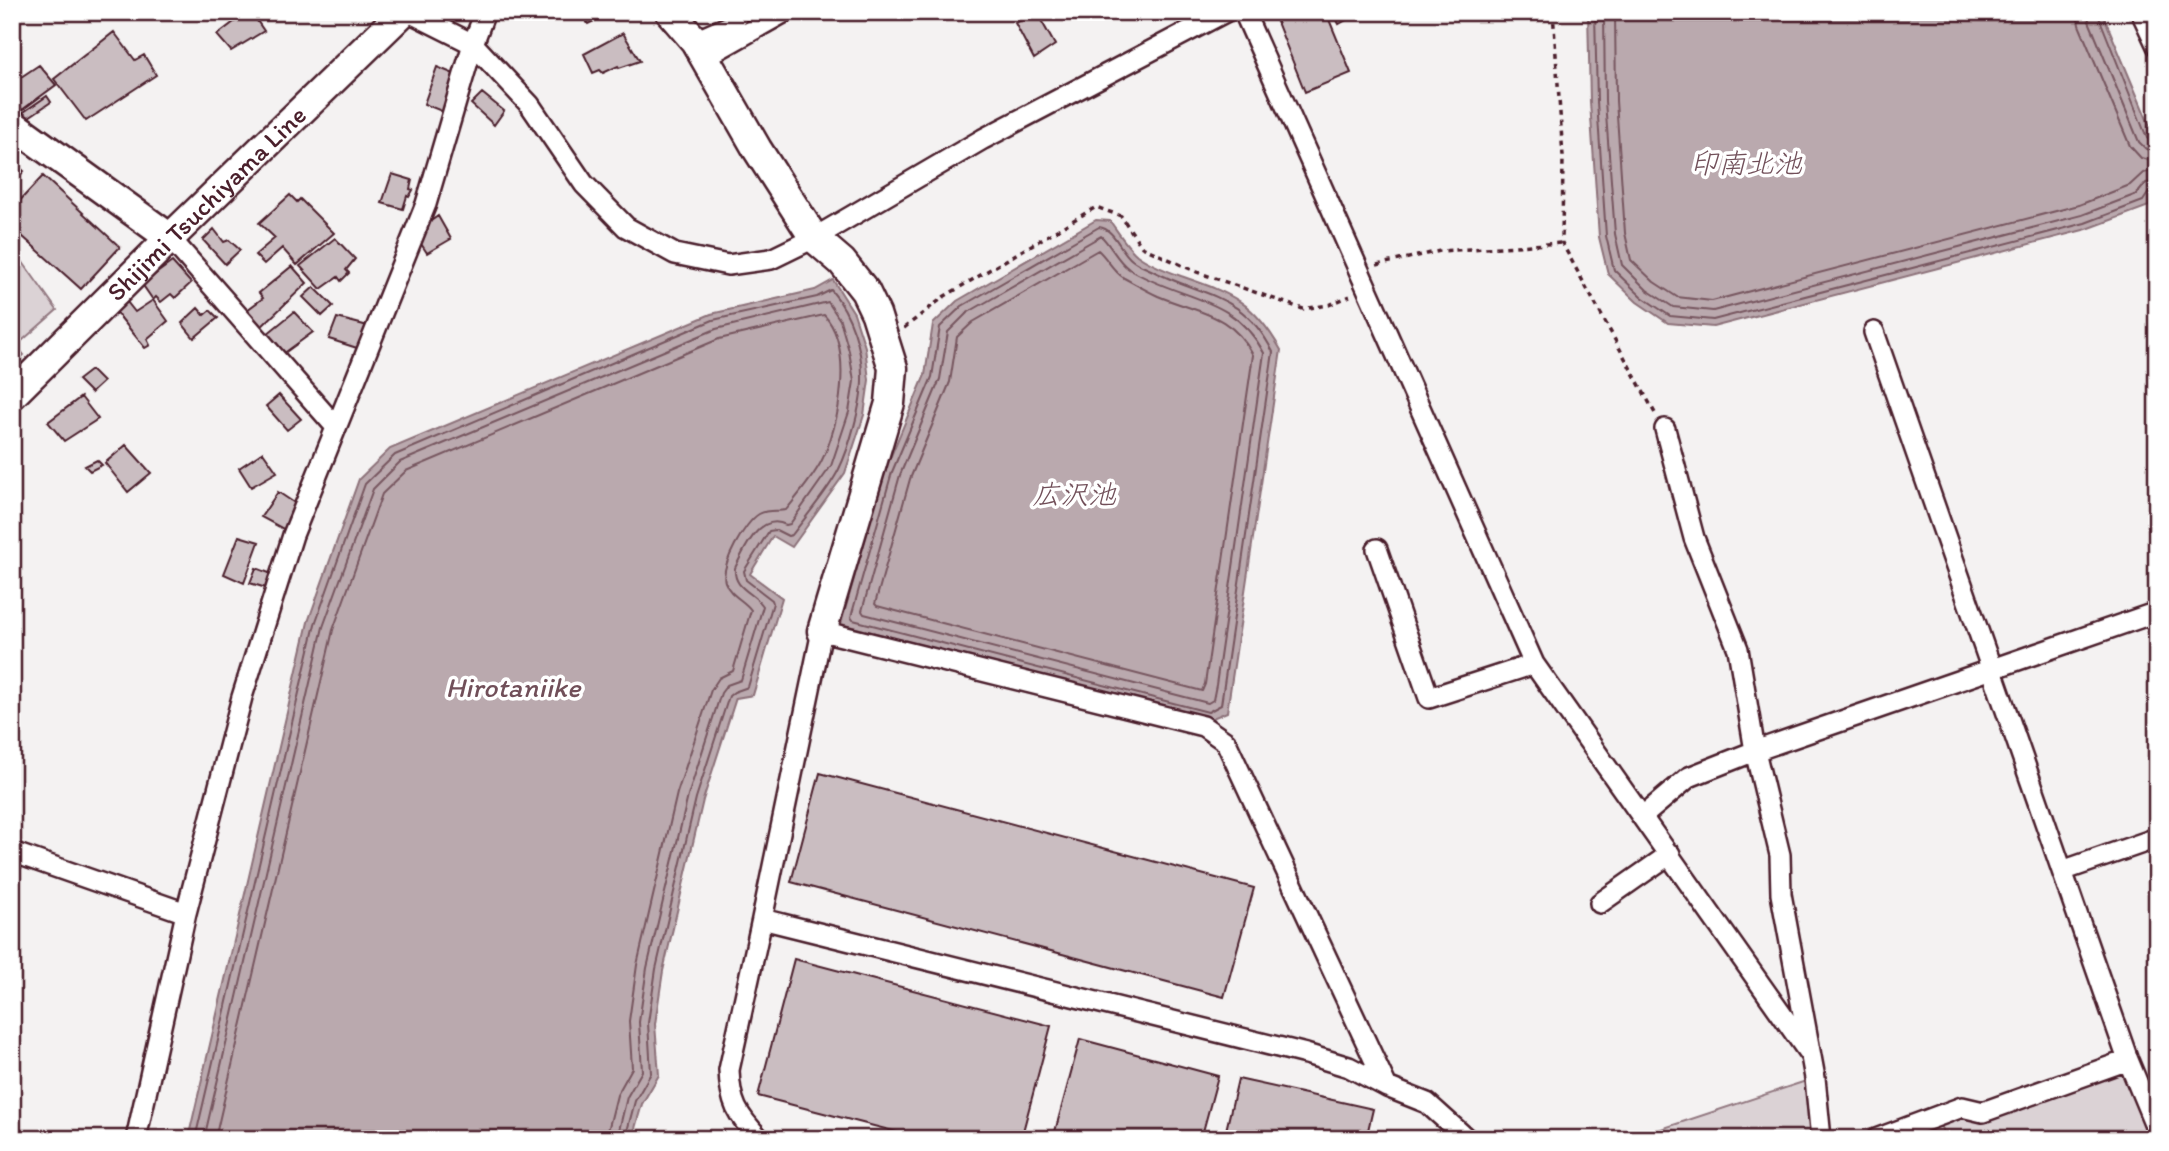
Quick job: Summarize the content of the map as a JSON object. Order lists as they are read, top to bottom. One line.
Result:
{"streets":{"street":["Shijimi Tsuchiyama Line"]},"water":["印南北池","広沢池","Hirotaniike"]}
